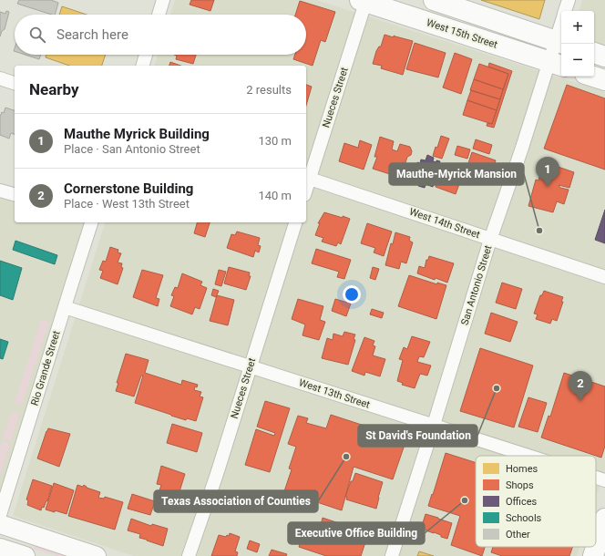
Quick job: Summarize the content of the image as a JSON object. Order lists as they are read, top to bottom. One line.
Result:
{"streets":{"main road":["West 15th Street"],"street":["Nueces Street","West 14th Street","San Antonio Street","Rio Grande Street","West 13th Street"]},"crossings":[["West 15th Street","Nueces Street"],["West 15th Street","San Antonio Street"],["Nueces Street","West 14th Street"],["Nueces Street","West 13th Street"],["West 14th Street","San Antonio Street"],["San Antonio Street","West 13th Street"],["Rio Grande Street","West 13th Street"]],"places":["Mauthe-Myrick Mansion","St David's Foundation","Texas Association of Counties","Executive Office Building"],"legend":["Homes","Shops","Offices","Schools","Other"],"page":{"map_buttons":["+","−"],"search":"Search here","heading":["Nearby","2 results"],"list":[{"mark":"1","name":"Mauthe Myrick Building","note":"Place · San Antonio Street","value":"130 m"},{"mark":"2","name":"Cornerstone Building","note":"Place · West 13th Street","value":"140 m"}],"pins":["1","2"]}}
